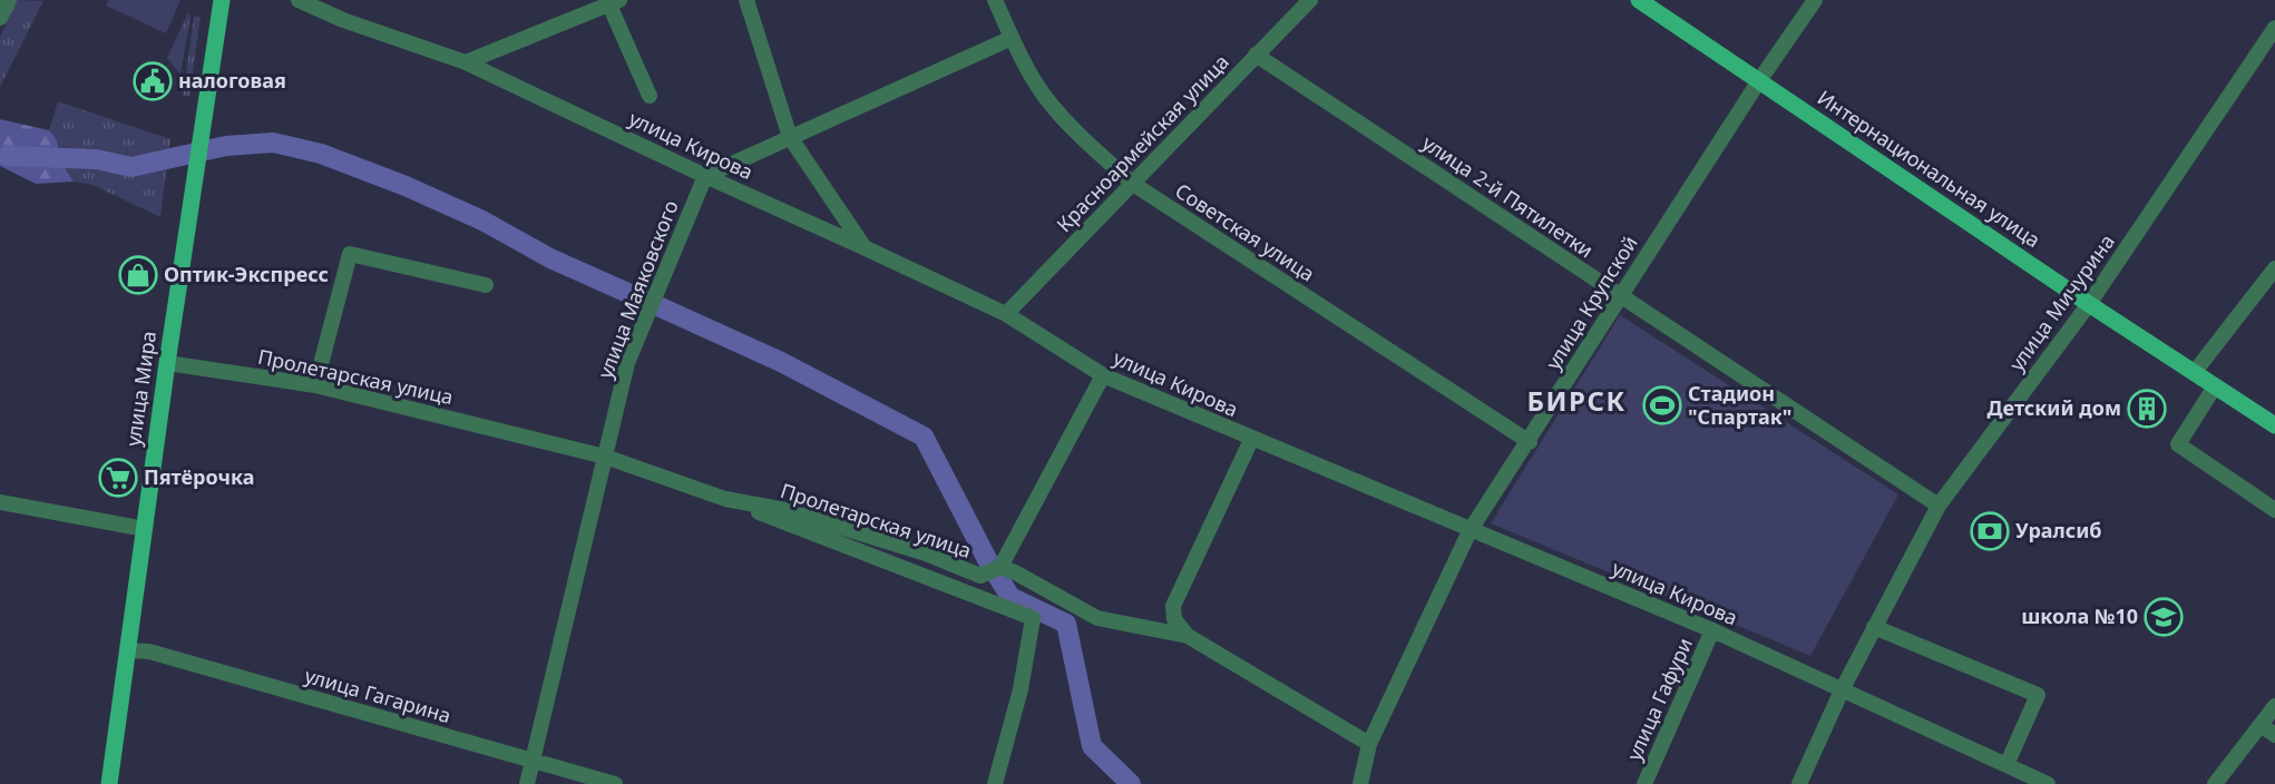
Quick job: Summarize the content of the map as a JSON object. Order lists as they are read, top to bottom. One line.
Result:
{"streets":{"main road":["Интернациональная улица","улица Мира"],"street":["Красноармейская улица","улица Кирова","улица 2-й Пятилетки","Советская улица","улица Маяковского","улица Крупской","улица Мичурина","Пролетарская улица","улица Гагарина","улица Гафури"]},"crossings":[["Красноармейская улица","улица Кирова"],["Красноармейская улица","улица 2-й Пятилетки"],["Красноармейская улица","Советская улица"],["улица Кирова","улица Маяковского"],["улица Кирова","улица Крупской"],["улица Кирова","улица Мичурина"],["улица Кирова","улица Гафури"],["Интернациональная улица","улица Крупской"],["Интернациональная улица","улица Мичурина"],["улица 2-й Пятилетки","улица Крупской"],["улица 2-й Пятилетки","улица Мичурина"],["Советская улица","улица Крупской"],["улица Маяковского","Пролетарская улица"],["улица Маяковского","улица Гагарина"],["Пролетарская улица","улица Мира"],["улица Мира","улица Гагарина"]],"districts":["БИРСК"],"places":{"public building":["налоговая"],"shop":["Оптик-Экспресс"],"sports":["Стадион \"Спартак\""],"building":["Детский дом"],"supermarket":["Пятёрочка"],"bank":["Уралсиб"],"school or university":["школа №10"]}}
